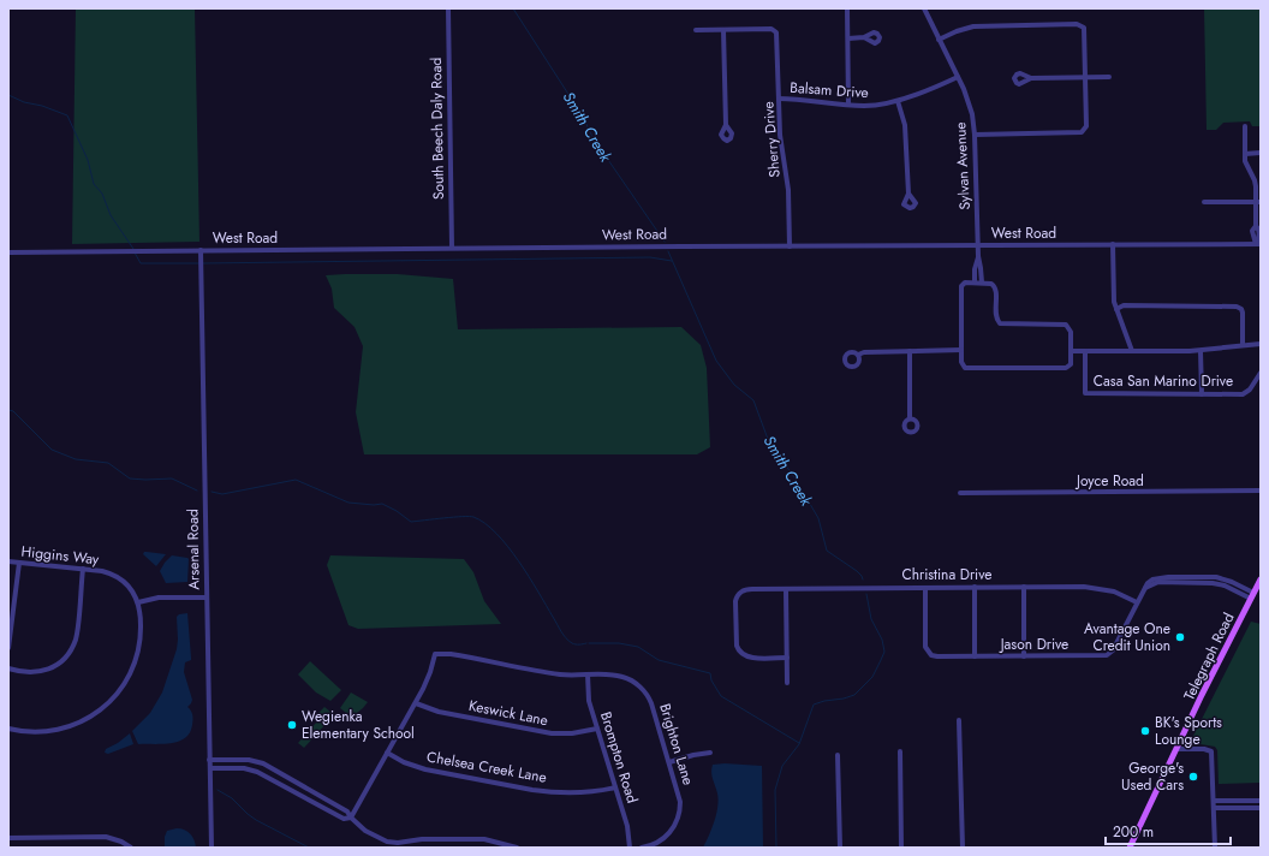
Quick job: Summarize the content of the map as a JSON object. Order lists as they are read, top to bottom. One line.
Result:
{"streets":{"main road":["Telegraph Road"],"street":["Balsam Drive","South Beech Daly Road","Sherry Drive","Sylvan Avenue","West Road","Casa San Marino Drive","Joyce Road","Arsenal Road","Higgins Way","Christina Drive","Jason Drive","Keswick Lane","Brighton Lane","Brompton Road","Chelsea Creek Lane"]},"crossings":[["Balsam Drive","Sherry Drive"],["Balsam Drive","Sylvan Avenue"],["South Beech Daly Road","West Road"],["Sherry Drive","West Road"],["Sylvan Avenue","West Road"],["West Road","Casa San Marino Drive"],["West Road","Arsenal Road"],["Christina Drive","Jason Drive"],["Keswick Lane","Brighton Lane"],["Keswick Lane","Brompton Road"],["Brighton Lane","Brompton Road"],["Brompton Road","Chelsea Creek Lane"]],"water":["Smith Creek"],"places":["Avantage One Credit Union","Wegienka Elementary School","BK's Sports Lounge","George's Used Cars"],"scale_bar":"200 m"}
